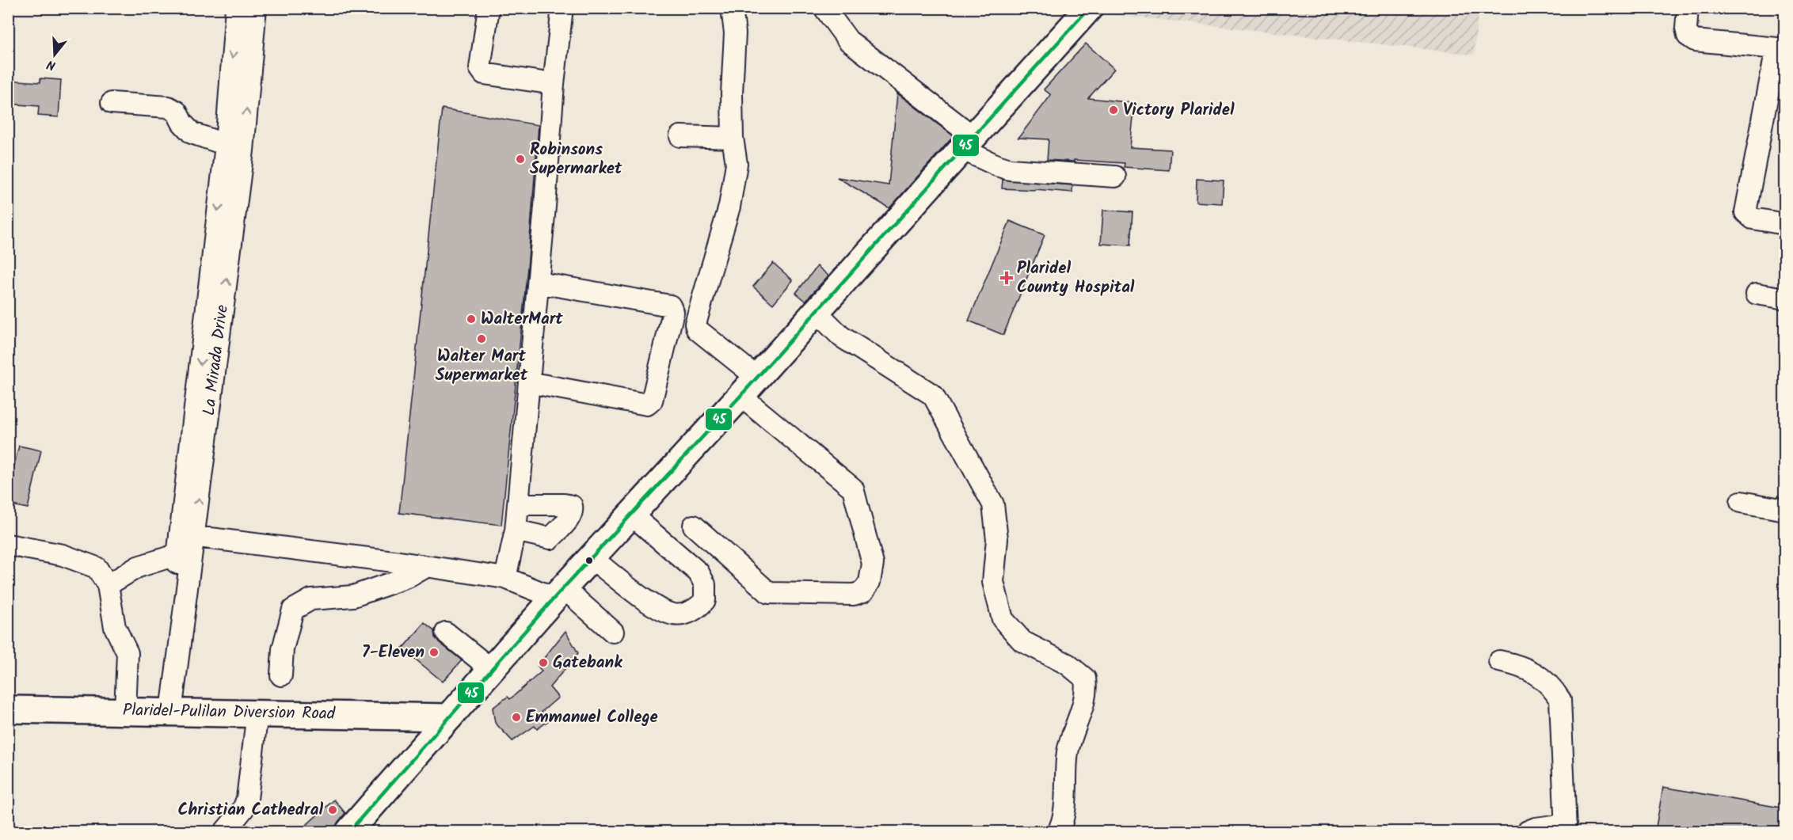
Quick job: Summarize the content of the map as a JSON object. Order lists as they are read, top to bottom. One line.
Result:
{"streets":{"main road":["Plaridel-Pulilan Diversion Road"],"street":["La Mirada Drive"]},"crossings":[["La Mirada Drive","Plaridel-Pulilan Diversion Road"]],"places":{"other":["Victory Plaridel","Robinsons Supermarket","WalterMart","Walter Mart Supermarket","7-Eleven","Gatebank","Emmanuel College","Christian Cathedral"],"health":["Plaridel County Hospital"]},"lines":["transit line 45"],"north":"bottom"}
